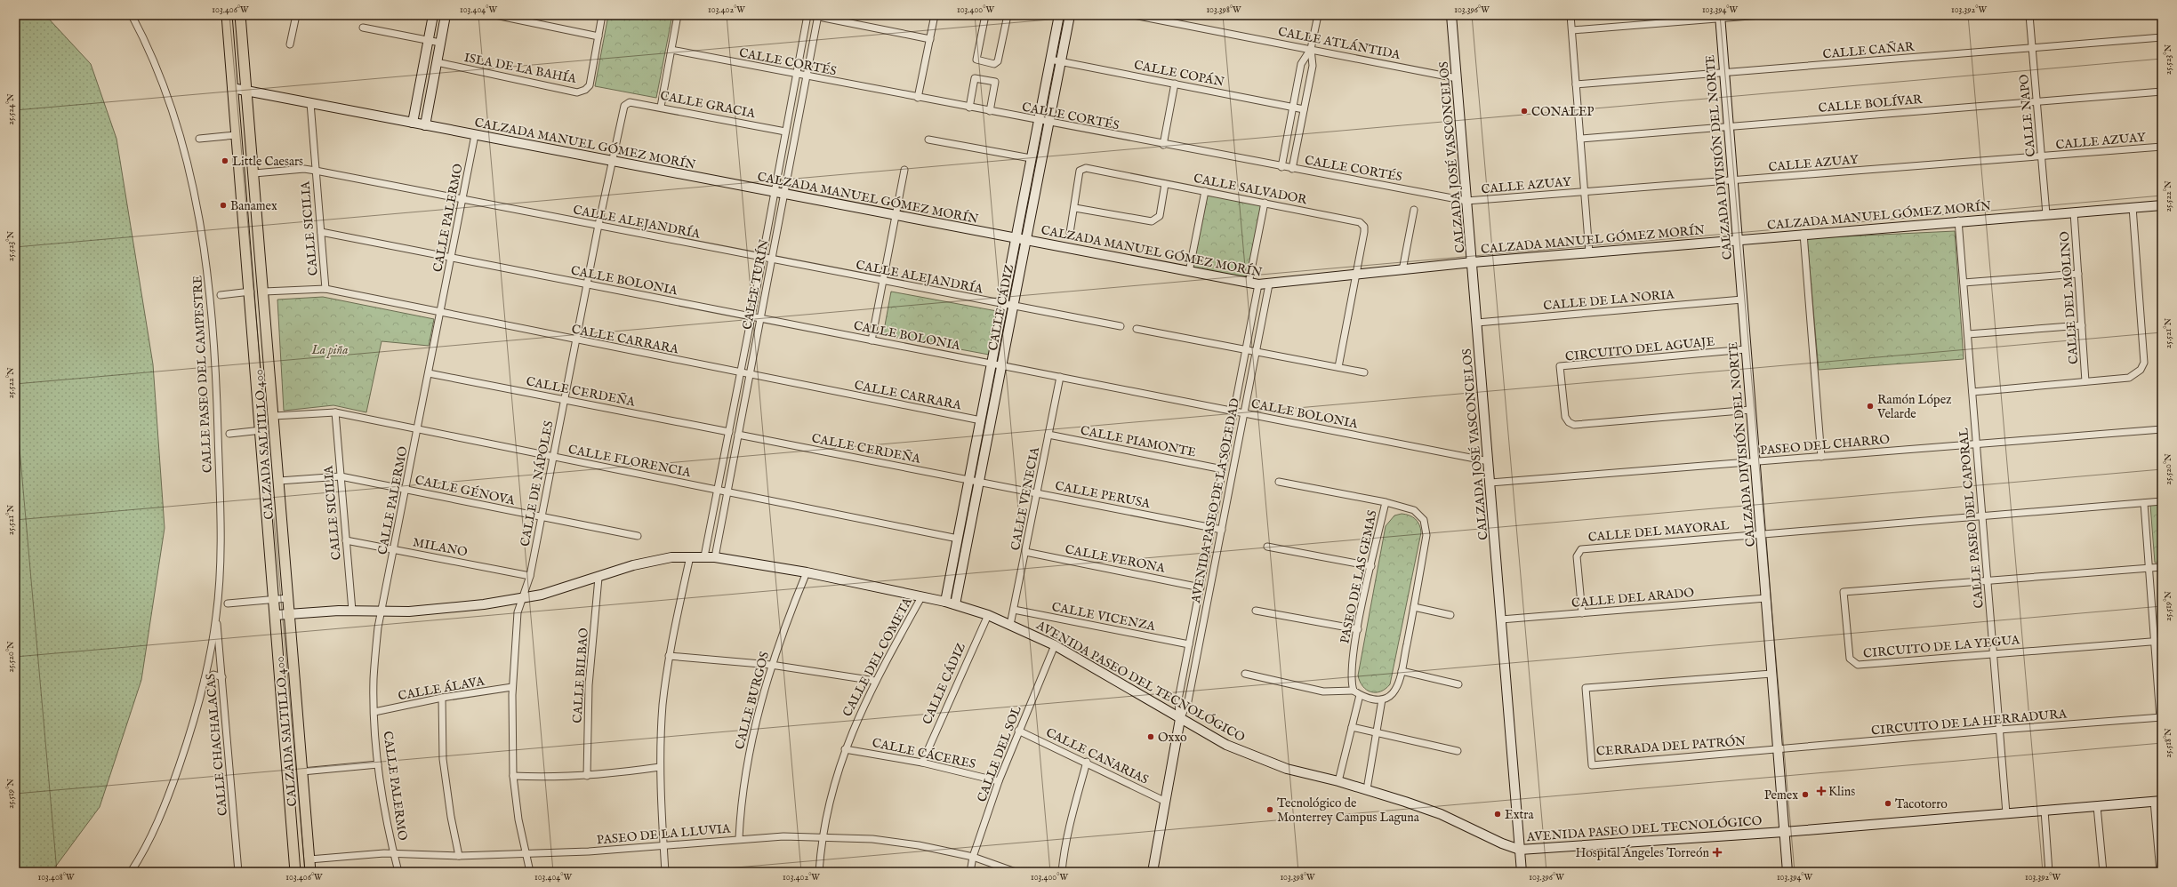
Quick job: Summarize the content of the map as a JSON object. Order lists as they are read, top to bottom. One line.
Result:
{"streets":{"main road":["CALZADA MANUEL GÓMEZ MORÍN","CALZADA JOSÉ VASCONCELOS","CALZADA DIVISIÓN DEL NORTE","CALLE CÁDIZ","CALZADA SALTILLO 400","AVENIDA PASEO DE LA SOLEDAD","AVENIDA PASEO DEL TECNOLÓGICO"],"street":["CALLE ATLÁNTIDA","CALLE CAÑAR","CALLE CORTÉS","ISLA DE LA BAHÍA","CALLE COPÁN","CALLE BOLÍVAR","CALLE GRACIA","CALLE NAPO","CALLE AZUAY","CALLE SALVADOR","CALLE PALERMO","CALLE ALEJANDRÍA","CALLE SICILIA","CALLE BOLONIA","CALLE TURÍN","CALLE DEL MOLINO","CALLE DE LA NORIA","CALLE CARRARA","CIRCUITO DEL AGUAJE","CALLE PASEO DEL CAMPESTRE","CALLE CERDEÑA","CALLE PIAMONTE","PASEO DEL CHARRO","CALLE FLORENCIA","CALLE DE NÁPOLES","CALLE GÉNOVA","CALLE PERUSA","CALLE VENECIA","CALLE PASEO DEL CAPORAL","CALLE DEL MAYORAL","MILANO","CALLE VERONA","PASEO DE LAS GEMAS","CALLE DEL ARADO","CALLE VICENZA","CIRCUITO DE LA YEGUA","CALLE DEL COMETA","CALLE BILBAO","CALLE ÁLAVA","CALLE BURGOS","CIRCUITO DE LA HERRADURA","CALLE CHACHALACAS","CERRADA DEL PATRÓN","CALLE CÁCERES","CALLE DEL SOL","CALLE CANARIAS","PASEO DE LA LLUVIA"]},"crossings":[["CALLE ATLÁNTIDA","CALZADA JOSÉ VASCONCELOS"],["CALLE CAÑAR","CALLE NAPO"],["CALLE CAÑAR","CALZADA DIVISIÓN DEL NORTE"],["CALLE CORTÉS","CALLE AZUAY"],["CALLE CORTÉS","CALZADA JOSÉ VASCONCELOS"],["CALLE CORTÉS","CALLE TURÍN"],["CALLE CORTÉS","CALLE CÁDIZ"],["CALLE COPÁN","CALLE CÁDIZ"],["CALLE BOLÍVAR","CALLE NAPO"],["CALLE BOLÍVAR","CALZADA DIVISIÓN DEL NORTE"],["CALLE GRACIA","CALLE TURÍN"],["CALLE GRACIA","CALLE DE NÁPOLES"],["CALLE NAPO","CALLE AZUAY"],["CALLE NAPO","CALZADA MANUEL GÓMEZ MORÍN"],["CALLE AZUAY","CALZADA JOSÉ VASCONCELOS"],["CALLE AZUAY","CALZADA DIVISIÓN DEL NORTE"],["CALZADA MANUEL GÓMEZ MORÍN","CALZADA JOSÉ VASCONCELOS"],["CALZADA MANUEL GÓMEZ MORÍN","CALZADA DIVISIÓN DEL NORTE"],["CALZADA MANUEL GÓMEZ MORÍN","CALLE SALVADOR"],["CALZADA MANUEL GÓMEZ MORÍN","CALLE PALERMO"],["CALZADA MANUEL GÓMEZ MORÍN","CALLE SICILIA"],["CALZADA MANUEL GÓMEZ MORÍN","CALLE TURÍN"],["CALZADA MANUEL GÓMEZ MORÍN","CALLE DEL MOLINO"],["CALZADA MANUEL GÓMEZ MORÍN","CALLE CÁDIZ"],["CALZADA MANUEL GÓMEZ MORÍN","CALZADA SALTILLO 400"],["CALZADA MANUEL GÓMEZ MORÍN","CALLE DE NÁPOLES"],["CALZADA MANUEL GÓMEZ MORÍN","AVENIDA PASEO DE LA SOLEDAD"],["CALZADA MANUEL GÓMEZ MORÍN","CALLE PASEO DEL CAPORAL"],["CALZADA JOSÉ VASCONCELOS","CALLE BOLONIA"],["CALZADA JOSÉ VASCONCELOS","CALLE DE LA NORIA"],["CALZADA JOSÉ VASCONCELOS","PASEO DEL CHARRO"],["CALZADA JOSÉ VASCONCELOS","CALLE DEL ARADO"],["CALZADA JOSÉ VASCONCELOS","AVENIDA PASEO DEL TECNOLÓGICO"],["CALZADA DIVISIÓN DEL NORTE","CALLE DE LA NORIA"],["CALZADA DIVISIÓN DEL NORTE","CIRCUITO DEL AGUAJE"],["CALZADA DIVISIÓN DEL NORTE","PASEO DEL CHARRO"],["CALZADA DIVISIÓN DEL NORTE","CALLE DEL MAYORAL"],["CALZADA DIVISIÓN DEL NORTE","CALLE DEL ARADO"],["CALZADA DIVISIÓN DEL NORTE","AVENIDA PASEO DEL TECNOLÓGICO"],["CALZADA DIVISIÓN DEL NORTE","CIRCUITO DE LA HERRADURA"],["CALZADA DIVISIÓN DEL NORTE","CERRADA DEL PATRÓN"],["CALLE PALERMO","CALLE ALEJANDRÍA"],["CALLE PALERMO","CALLE BOLONIA"],["CALLE PALERMO","CALLE CARRARA"],["CALLE PALERMO","CALLE CERDEÑA"],["CALLE PALERMO","CALLE FLORENCIA"],["CALLE PALERMO","CALLE GÉNOVA"],["CALLE PALERMO","MILANO"],["CALLE PALERMO","AVENIDA PASEO DEL TECNOLÓGICO"],["CALLE PALERMO","CALLE ÁLAVA"],["CALLE PALERMO","PASEO DE LA LLUVIA"],["CALLE ALEJANDRÍA","CALLE SICILIA"],["CALLE ALEJANDRÍA","CALLE TURÍN"],["CALLE ALEJANDRÍA","CALLE CÁDIZ"],["CALLE ALEJANDRÍA","CALZADA SALTILLO 400"],["CALLE ALEJANDRÍA","CALLE DE NÁPOLES"],["CALLE SICILIA","CALLE BOLONIA"],["CALLE SICILIA","CALLE CARRARA"],["CALLE SICILIA","CALLE FLORENCIA"],["CALLE SICILIA","CALLE GÉNOVA"],["CALLE SICILIA","MILANO"],["CALLE SICILIA","AVENIDA PASEO DEL TECNOLÓGICO"],["CALLE BOLONIA","CALLE TURÍN"],["CALLE BOLONIA","CALLE CÁDIZ"],["CALLE BOLONIA","CALLE DE NÁPOLES"],["CALLE BOLONIA","CALLE VENECIA"],["CALLE BOLONIA","AVENIDA PASEO DE LA SOLEDAD"],["CALLE TURÍN","CALLE CARRARA"],["CALLE TURÍN","CALLE CERDEÑA"],["CALLE TURÍN","CALLE FLORENCIA"],["CALLE TURÍN","AVENIDA PASEO DEL TECNOLÓGICO"],["CALLE CÁDIZ","CALLE CARRARA"],["CALLE CÁDIZ","CALLE CERDEÑA"],["CALLE CÁDIZ","CALLE FLORENCIA"],["CALLE CÁDIZ","CALLE PERUSA"],["CALLE CÁDIZ","AVENIDA PASEO DEL TECNOLÓGICO"],["CALLE CÁDIZ","CALLE CÁCERES"],["CALLE CARRARA","CALZADA SALTILLO 400"],["CALLE CARRARA","CALLE DE NÁPOLES"],["CALLE PASEO DEL CAMPESTRE","CALLE CHACHALACAS"],["CALLE CERDEÑA","CALLE DE NÁPOLES"],["CALLE CERDEÑA","CALLE PERUSA"],["CALLE PIAMONTE","CALLE VENECIA"],["CALLE PIAMONTE","AVENIDA PASEO DE LA SOLEDAD"],["CALZADA SALTILLO 400","CALLE FLORENCIA"],["CALZADA SALTILLO 400","CALLE GÉNOVA"],["CALZADA SALTILLO 400","AVENIDA PASEO DEL TECNOLÓGICO"],["CALZADA SALTILLO 400","PASEO DE LA LLUVIA"],["PASEO DEL CHARRO","CALLE PASEO DEL CAPORAL"],["CALLE FLORENCIA","CALLE DE NÁPOLES"],["CALLE DE NÁPOLES","CALLE GÉNOVA"],["CALLE DE NÁPOLES","MILANO"],["CALLE DE NÁPOLES","AVENIDA PASEO DEL TECNOLÓGICO"],["CALLE DE NÁPOLES","CALLE ÁLAVA"],["CALLE DE NÁPOLES","PASEO DE LA LLUVIA"],["CALLE PERUSA","CALLE VENECIA"],["CALLE PERUSA","AVENIDA PASEO DE LA SOLEDAD"],["CALLE VENECIA","CALLE VERONA"],["CALLE VENECIA","CALLE VICENZA"],["CALLE VENECIA","AVENIDA PASEO DEL TECNOLÓGICO"],["AVENIDA PASEO DE LA SOLEDAD","CALLE VERONA"],["AVENIDA PASEO DE LA SOLEDAD","CALLE VICENZA"],["AVENIDA PASEO DE LA SOLEDAD","AVENIDA PASEO DEL TECNOLÓGICO"],["AVENIDA PASEO DE LA SOLEDAD","CALLE CANARIAS"],["CALLE PASEO DEL CAPORAL","CIRCUITO DE LA YEGUA"],["CALLE PASEO DEL CAPORAL","AVENIDA PASEO DEL TECNOLÓGICO"],["CALLE PASEO DEL CAPORAL","CIRCUITO DE LA HERRADURA"],["CALLE DEL MAYORAL","CALLE DEL ARADO"],["CALLE DEL COMETA","AVENIDA PASEO DEL TECNOLÓGICO"],["CALLE DEL COMETA","CALLE CÁCERES"],["CALLE DEL COMETA","PASEO DE LA LLUVIA"],["CALLE BILBAO","AVENIDA PASEO DEL TECNOLÓGICO"],["AVENIDA PASEO DEL TECNOLÓGICO","CALLE BURGOS"],["AVENIDA PASEO DEL TECNOLÓGICO","CALLE DEL SOL"],["CALLE BURGOS","PASEO DE LA LLUVIA"],["CIRCUITO DE LA HERRADURA","CERRADA DEL PATRÓN"],["CALLE CÁCERES","CALLE DEL SOL"],["CALLE DEL SOL","CALLE CANARIAS"],["CALLE DEL SOL","PASEO DE LA LLUVIA"]],"parks":["La piña"],"places":{"other":["CONALEP","Little Caesars","Banamex","Ramón López Velarde","Oxxo","Pemex","Tacotorro","Tecnológico de Monterrey Campus Laguna","Extra"],"health":["Klins","Hospital Ángeles Torreón"]},"coordinates":["103.406°W","103.404°W","103.402°W","103.400°W","103.398°W","103.396°W","103.394°W","103.392°W","25.523°N","25.524°N","25.522°N","25.521°N","25.520°N","25.519°N","25.518°N","103.408°W"]}
